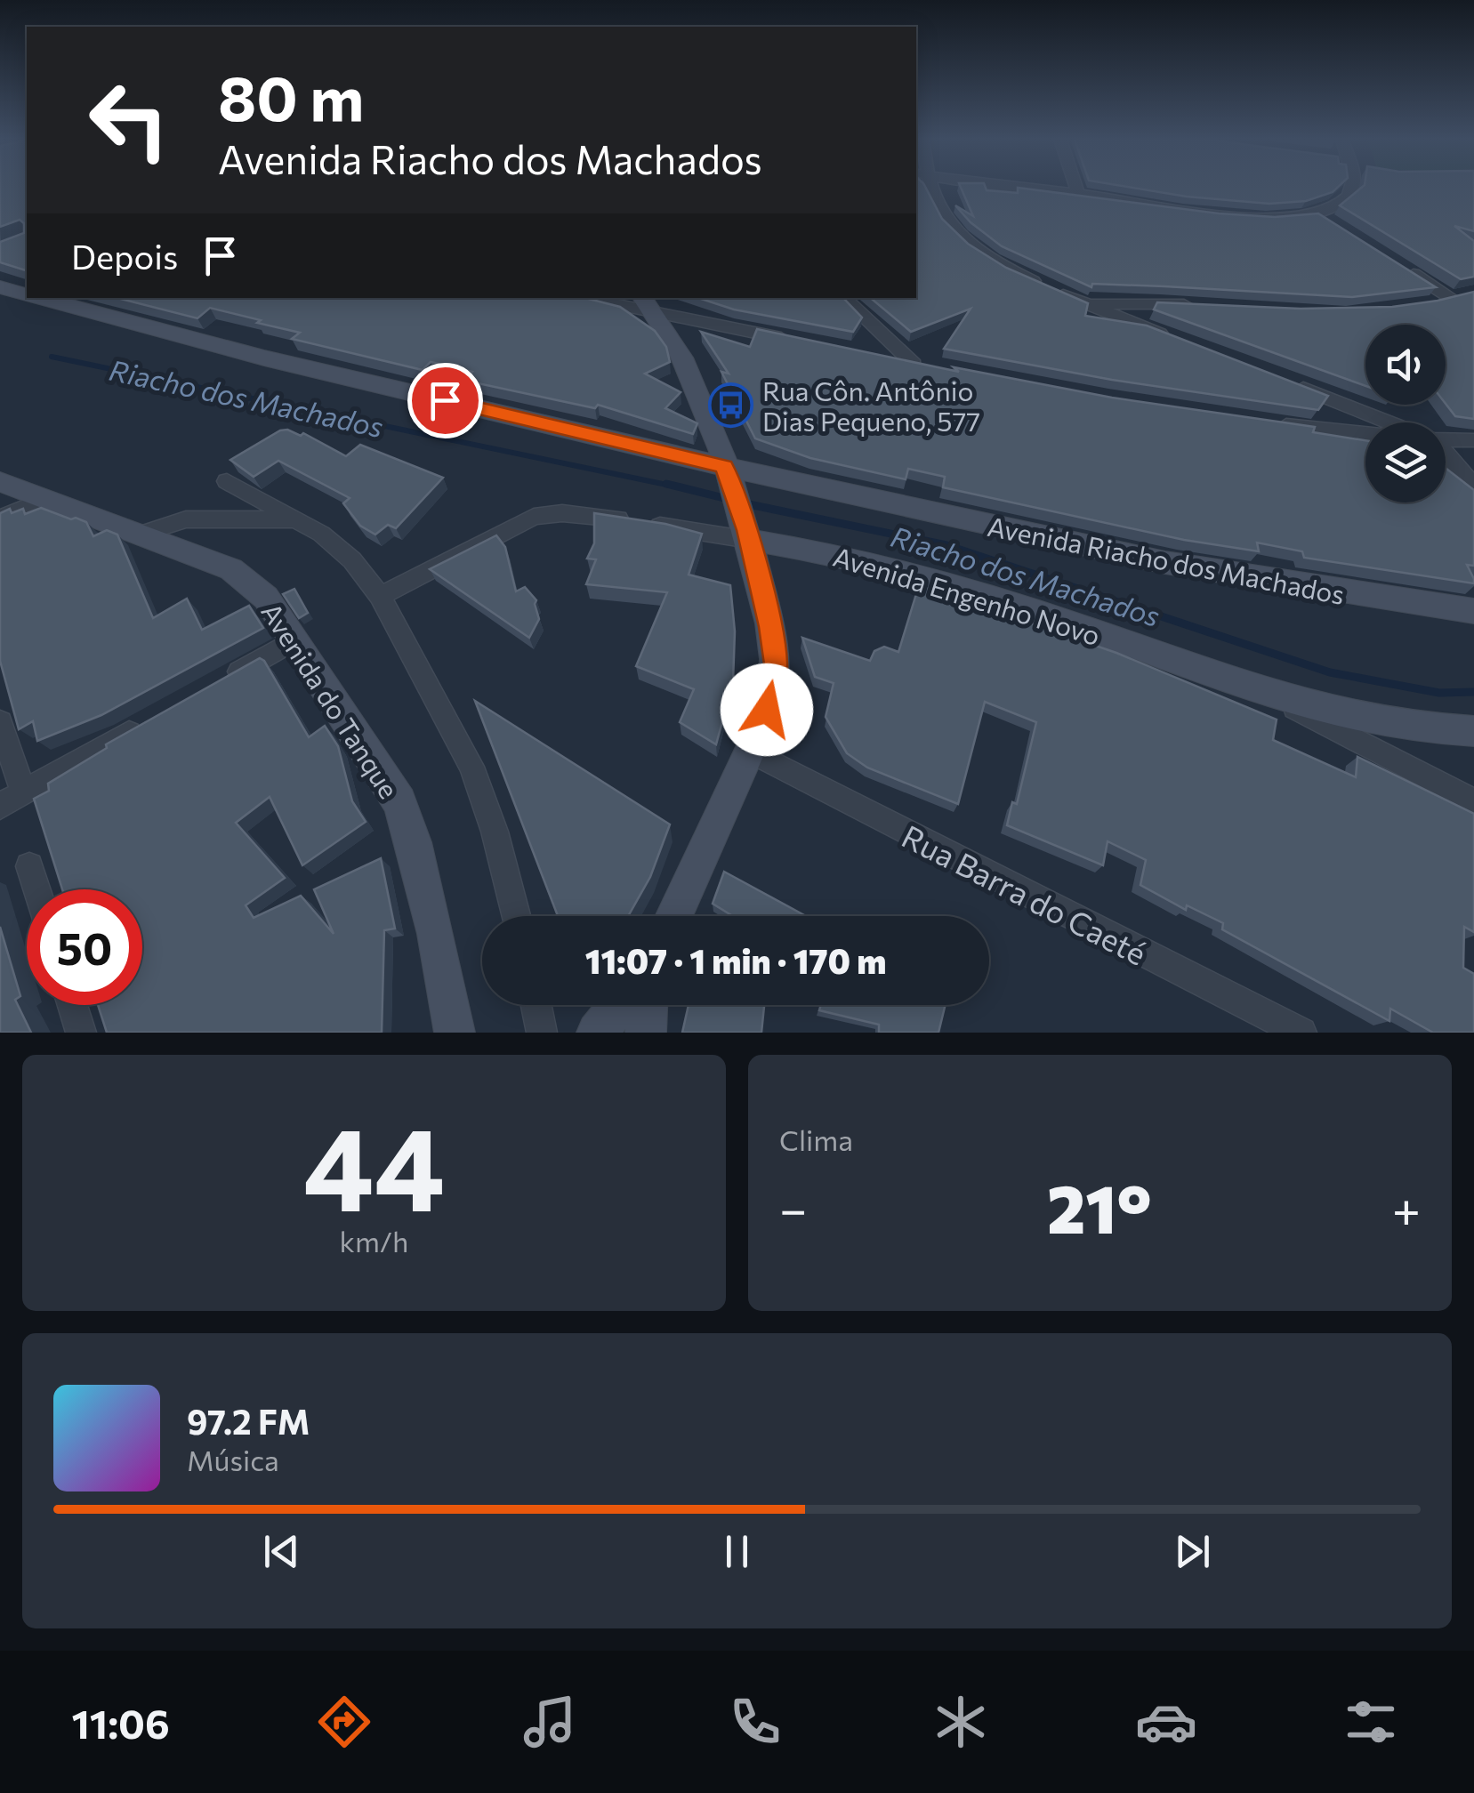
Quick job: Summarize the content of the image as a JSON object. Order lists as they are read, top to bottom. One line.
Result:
{"streets":{"main road":["Avenida Riacho dos Machados","Avenida Engenho Novo","Avenida do Tanque"],"street":["Rua Barra do Caeté"]},"water":["Riacho dos Machados"],"places":{"bus stop":["Rua Côn. Antônio Dias Pequeno, 577"]},"page":{"turn":["80 m","Avenida Riacho dos Machados"],"then":"Depois","limit":"50","trip":"11:07 · 1 min · 170 m","tile":[["44","km/h"],"Clima"],"heat":["−","21°","+"],"song":["97.2 FM","Música"],"tabs":"11:06"}}
